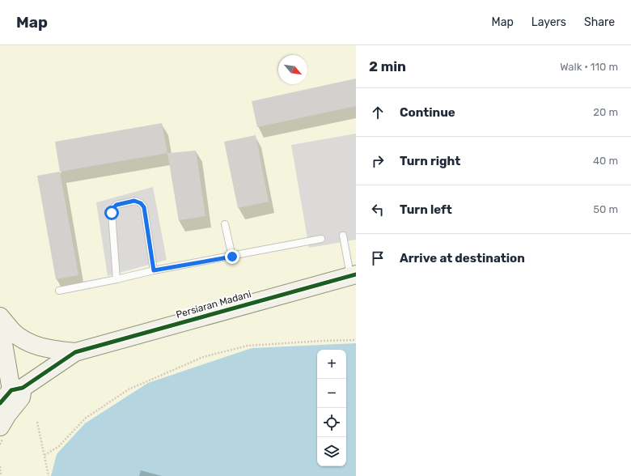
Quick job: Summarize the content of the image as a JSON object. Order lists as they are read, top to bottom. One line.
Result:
{"streets":{"street":["Persiaran Madani"]},"north":"bottom right","page":{"header":"Map","nav":["Map","Layers","Share"],"heading":["2 min","Walk · 110 m"],"list":[["Continue","20 m"],["Turn right","40 m"],["Turn left","50 m"],"Arrive at destination"],"map_buttons":["+","−"]}}
